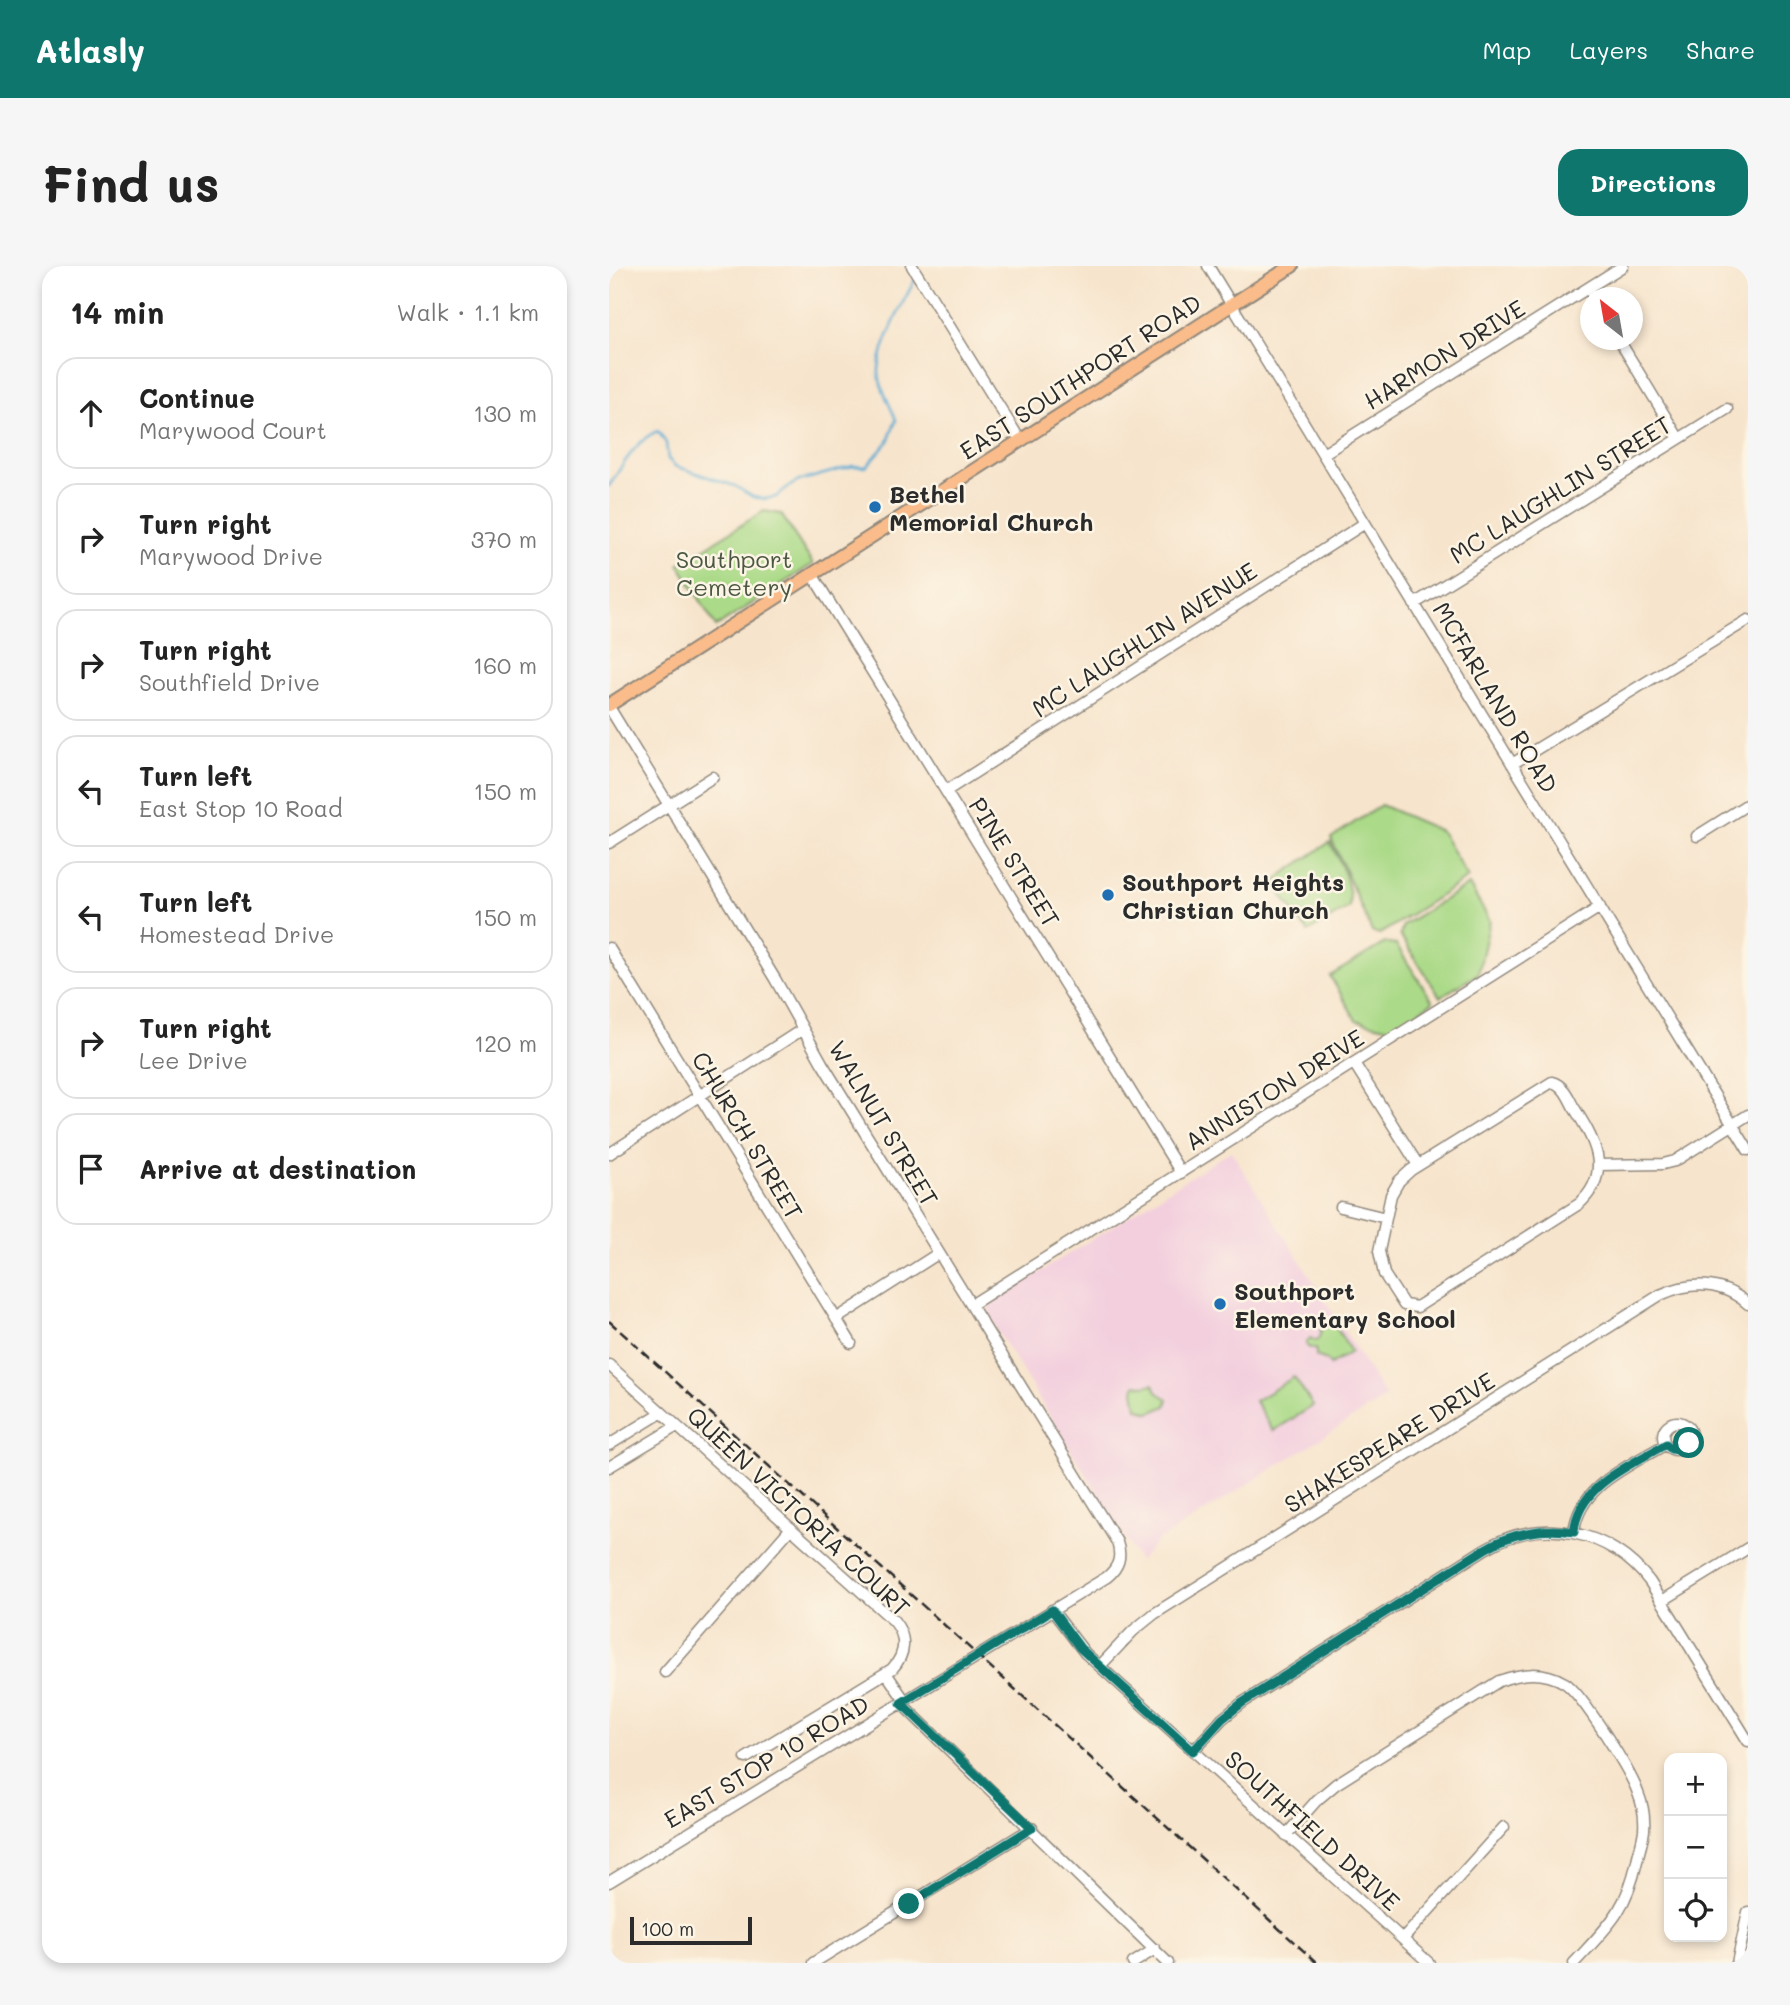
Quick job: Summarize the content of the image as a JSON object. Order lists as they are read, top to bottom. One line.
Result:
{"streets":{"main road":["EAST SOUTHPORT ROAD"],"street":["HARMON DRIVE","MC LAUGHLIN STREET","MC LAUGHLIN AVENUE","MCFARLAND ROAD","PINE STREET","ANNISTON DRIVE","WALNUT STREET","CHURCH STREET","SHAKESPEARE DRIVE","QUEEN VICTORIA COURT","EAST STOP 10 ROAD","SOUTHFIELD DRIVE"]},"crossings":[["HARMON DRIVE","MCFARLAND ROAD"],["EAST SOUTHPORT ROAD","MCFARLAND ROAD"],["EAST SOUTHPORT ROAD","PINE STREET"],["EAST SOUTHPORT ROAD","WALNUT STREET"],["MC LAUGHLIN STREET","MCFARLAND ROAD"],["MC LAUGHLIN AVENUE","MCFARLAND ROAD"],["MC LAUGHLIN AVENUE","PINE STREET"],["MCFARLAND ROAD","ANNISTON DRIVE"],["PINE STREET","ANNISTON DRIVE"],["ANNISTON DRIVE","WALNUT STREET"],["WALNUT STREET","EAST STOP 10 ROAD"],["SHAKESPEARE DRIVE","SOUTHFIELD DRIVE"],["EAST STOP 10 ROAD","SOUTHFIELD DRIVE"]],"parks":["Southport Cemetery"],"places":["Bethel Memorial Church","Southport Heights Christian Church","Southport Elementary School"],"scale_bar":"100 m","north":"top left","page":{"header":"Atlasly","nav":["Map","Layers","Share"],"buttons":"Directions","title":"Find us","heading":["14 min","Walk · 1.1 km"],"list":[["Continue","Marywood Court","130 m"],["Turn right","Marywood Drive","370 m"],["Turn right","Southfield Drive","160 m"],["Turn left","East Stop 10 Road","150 m"],["Turn left","Homestead Drive","150 m"],["Turn right","Lee Drive","120 m"],"Arrive at destination"],"map_buttons":["+","−"],"scale":"100 m"}}
